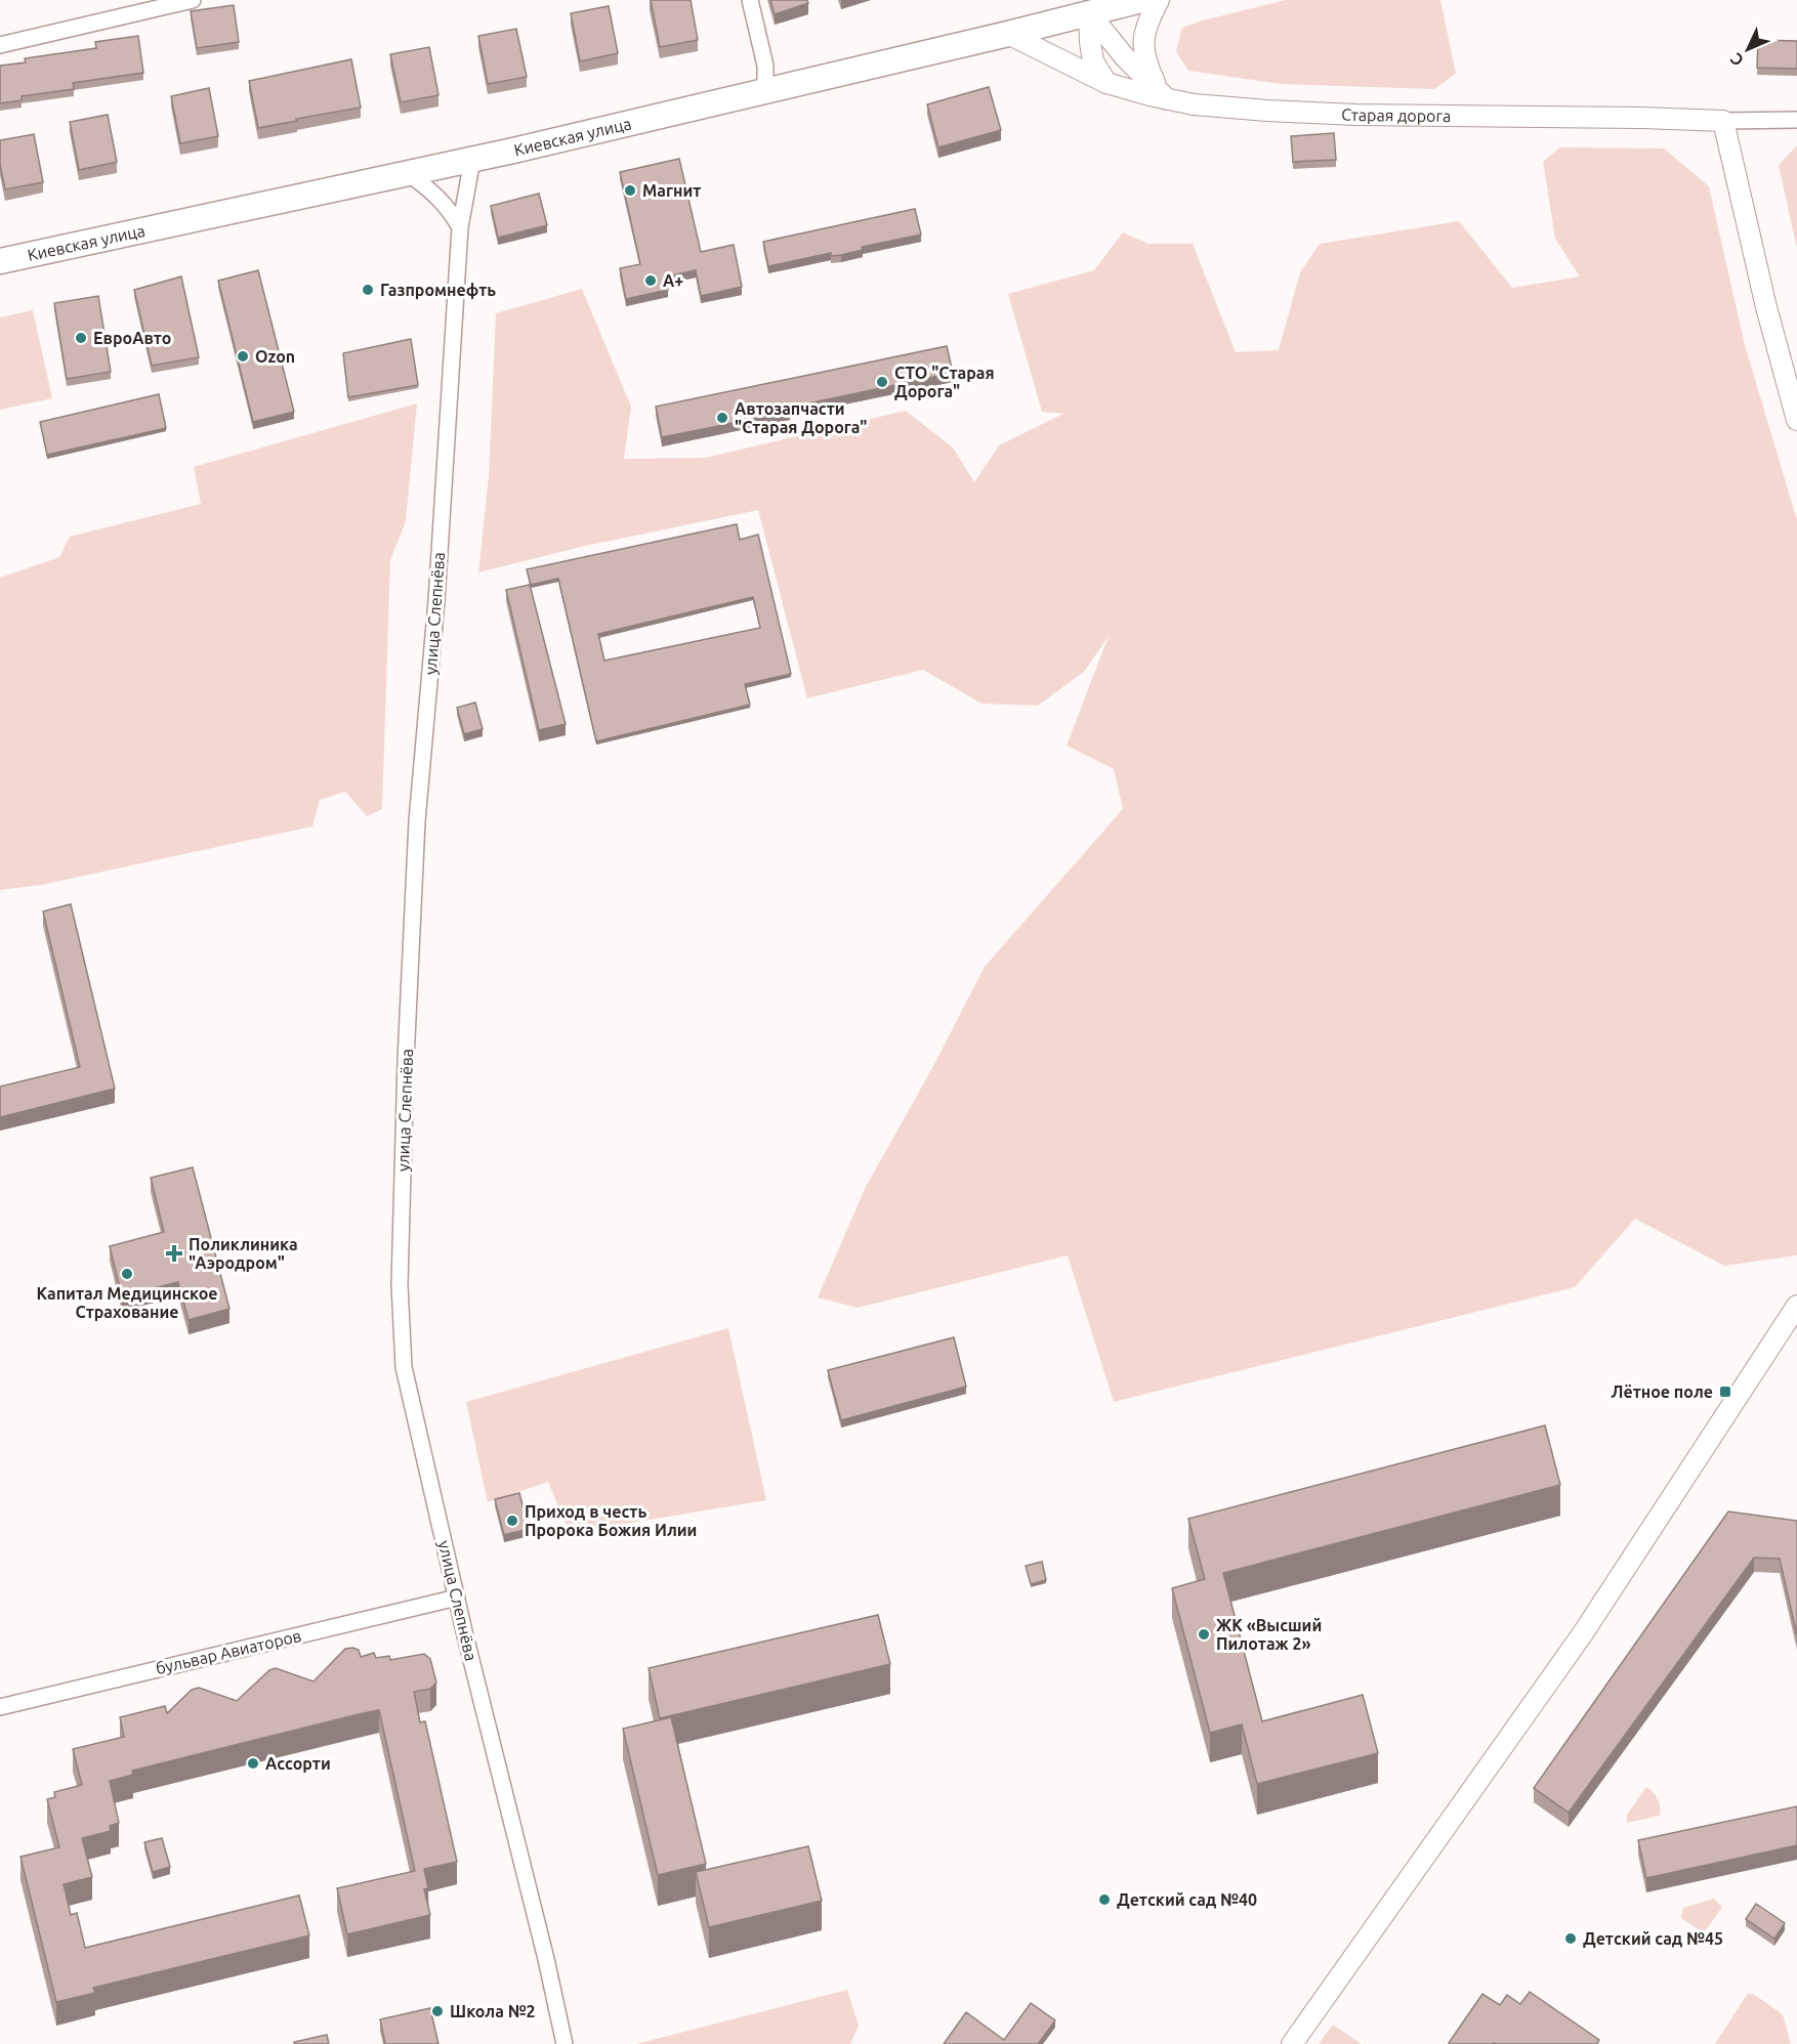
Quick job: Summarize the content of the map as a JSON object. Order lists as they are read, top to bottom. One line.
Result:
{"streets":{"main road":["Киевская улица"],"street":["Старая дорога","улица Слепнёва","бульвар Авиаторов"]},"crossings":[["Старая дорога","Киевская улица"],["Киевская улица","улица Слепнёва"],["улица Слепнёва","бульвар Авиаторов"]],"places":{"other":["Магнит","А+","Газпромнефть","ЕвроАвто","Ozon","СТО \"Старая Дорога\"","Автозапчасти \"Старая Дорога\"","Капитал Медицинское Страхование","Приход в честь Пророка Божия Илии","ЖК «Высший Пилотаж 2»","Ассорти","Детский сад №40","Детский сад №45","Школа №2"],"health":["Поликлиника \"Аэродром\""],"transit":["Лётное поле"]},"north":"bottom left"}
